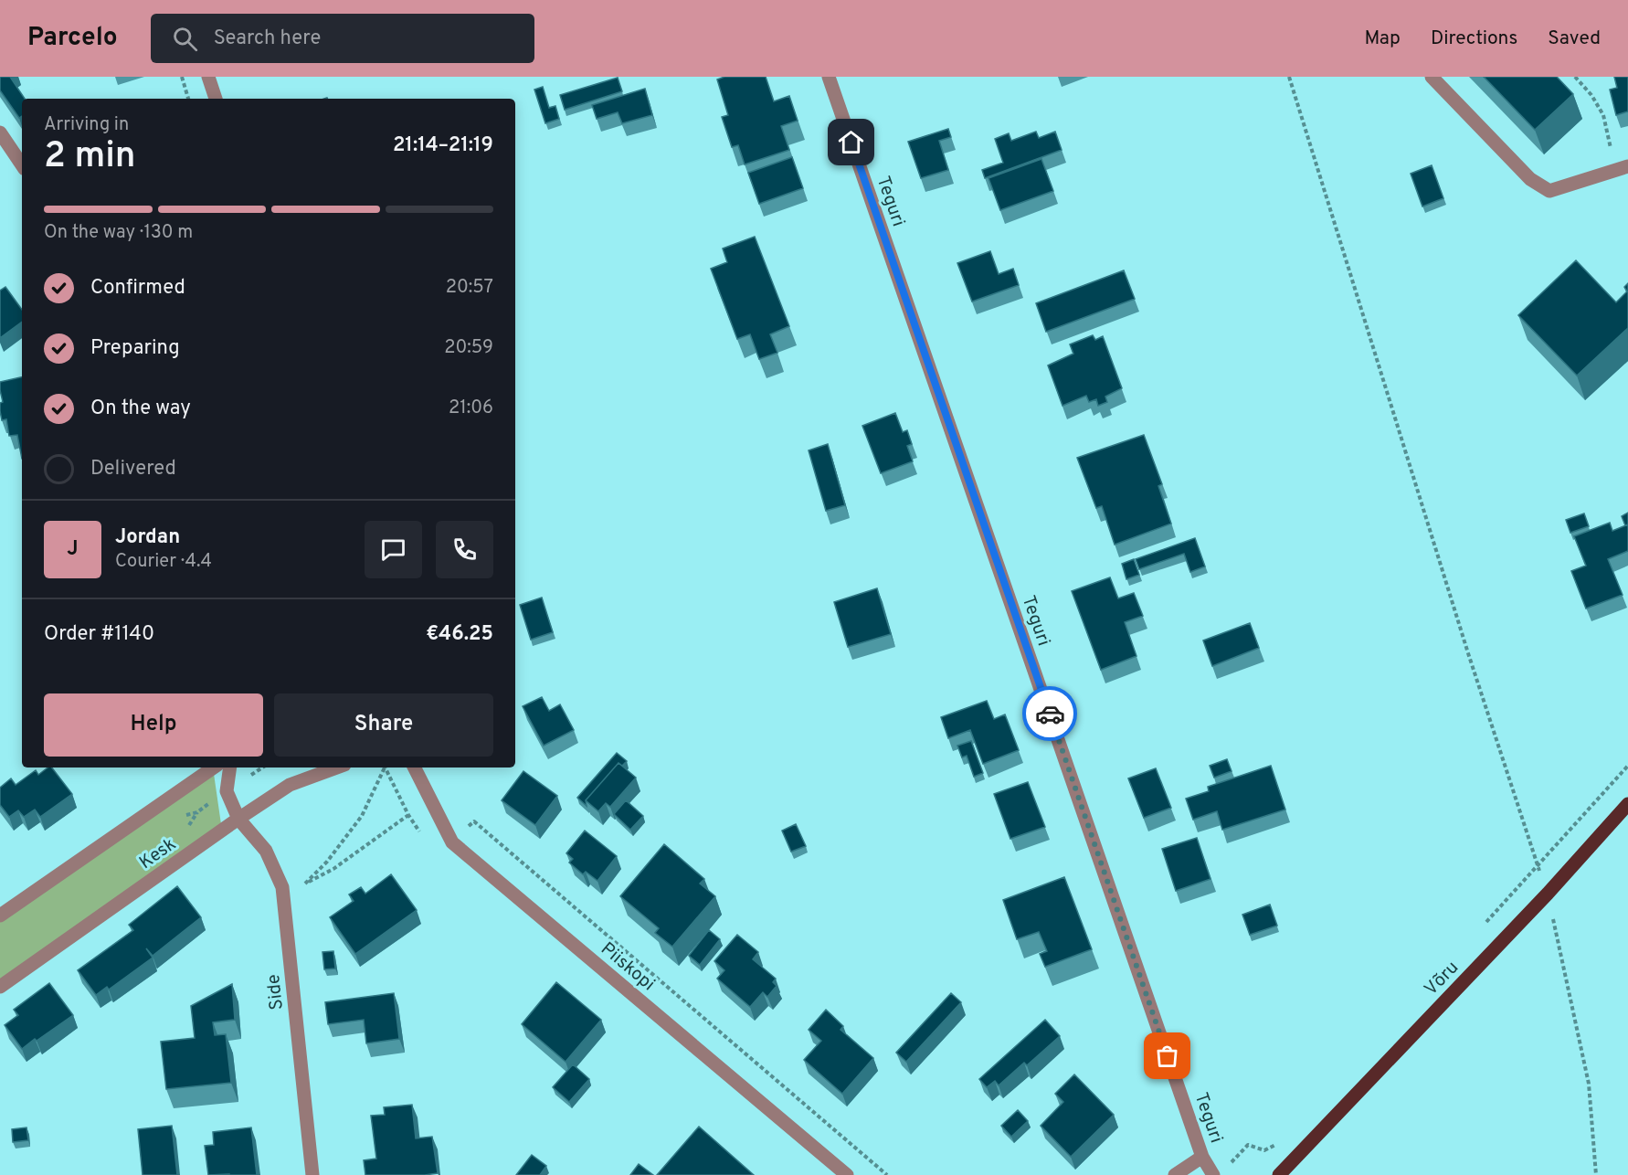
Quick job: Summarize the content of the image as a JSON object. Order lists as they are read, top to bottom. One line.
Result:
{"streets":{"main road":["Võru"],"street":["Teguri","Kesk","Piiskopi","Side"]},"crossings":[["Kesk","Side"]],"page":{"header":"Parcelo","search":"Search here","nav":["Map","Directions","Saved"],"heading":["2 min","Arriving in","21:14–21:19"],"panel":["Jordan","Courier · 4.4","Order #1140","€46.25"],"bar":"On the way · 130 m","list":[["Confirmed","20:57"],["Preparing","20:59"],["On the way","21:06"],"Delivered"],"round":"J","buttons":["Help","Share"]}}
